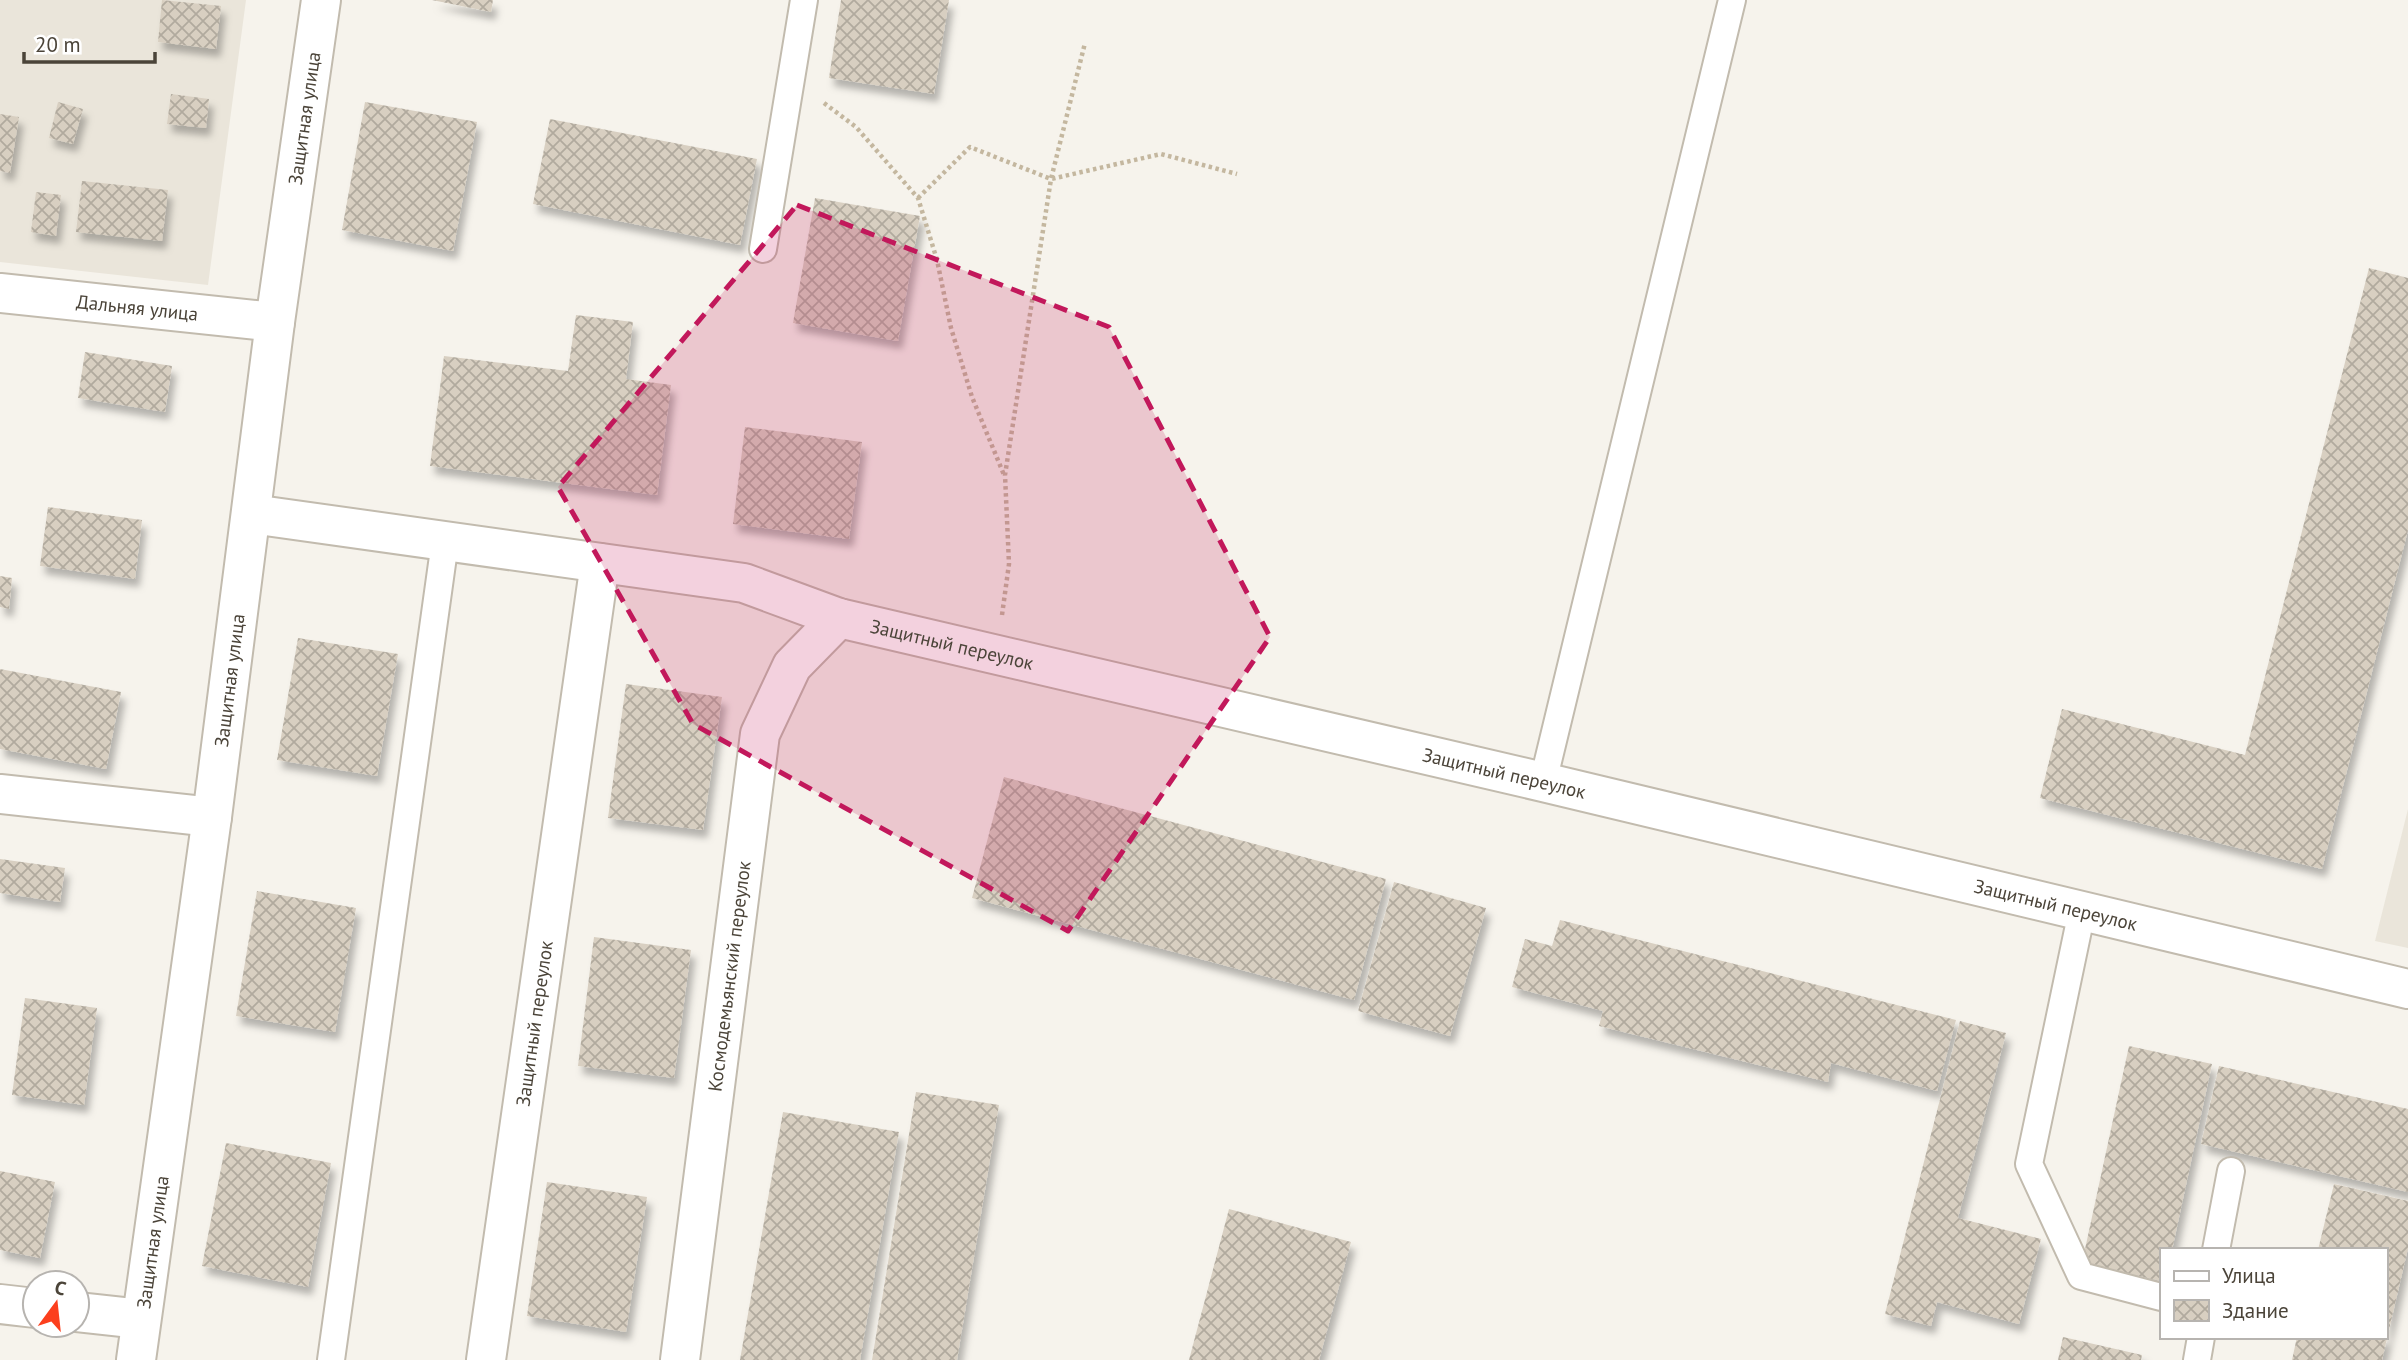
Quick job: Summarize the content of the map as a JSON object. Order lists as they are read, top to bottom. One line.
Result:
{"streets":{"street":["Защитная улица","Дальняя улица","Защитный переулок","Космодемьянский переулок"]},"crossings":[["Защитная улица","Дальняя улица"],["Защитная улица","Защитный переулок"],["Защитный переулок","Космодемьянский переулок"]],"legend":["Улица","Здание"],"scale_bar":"20 m","north":"top"}
